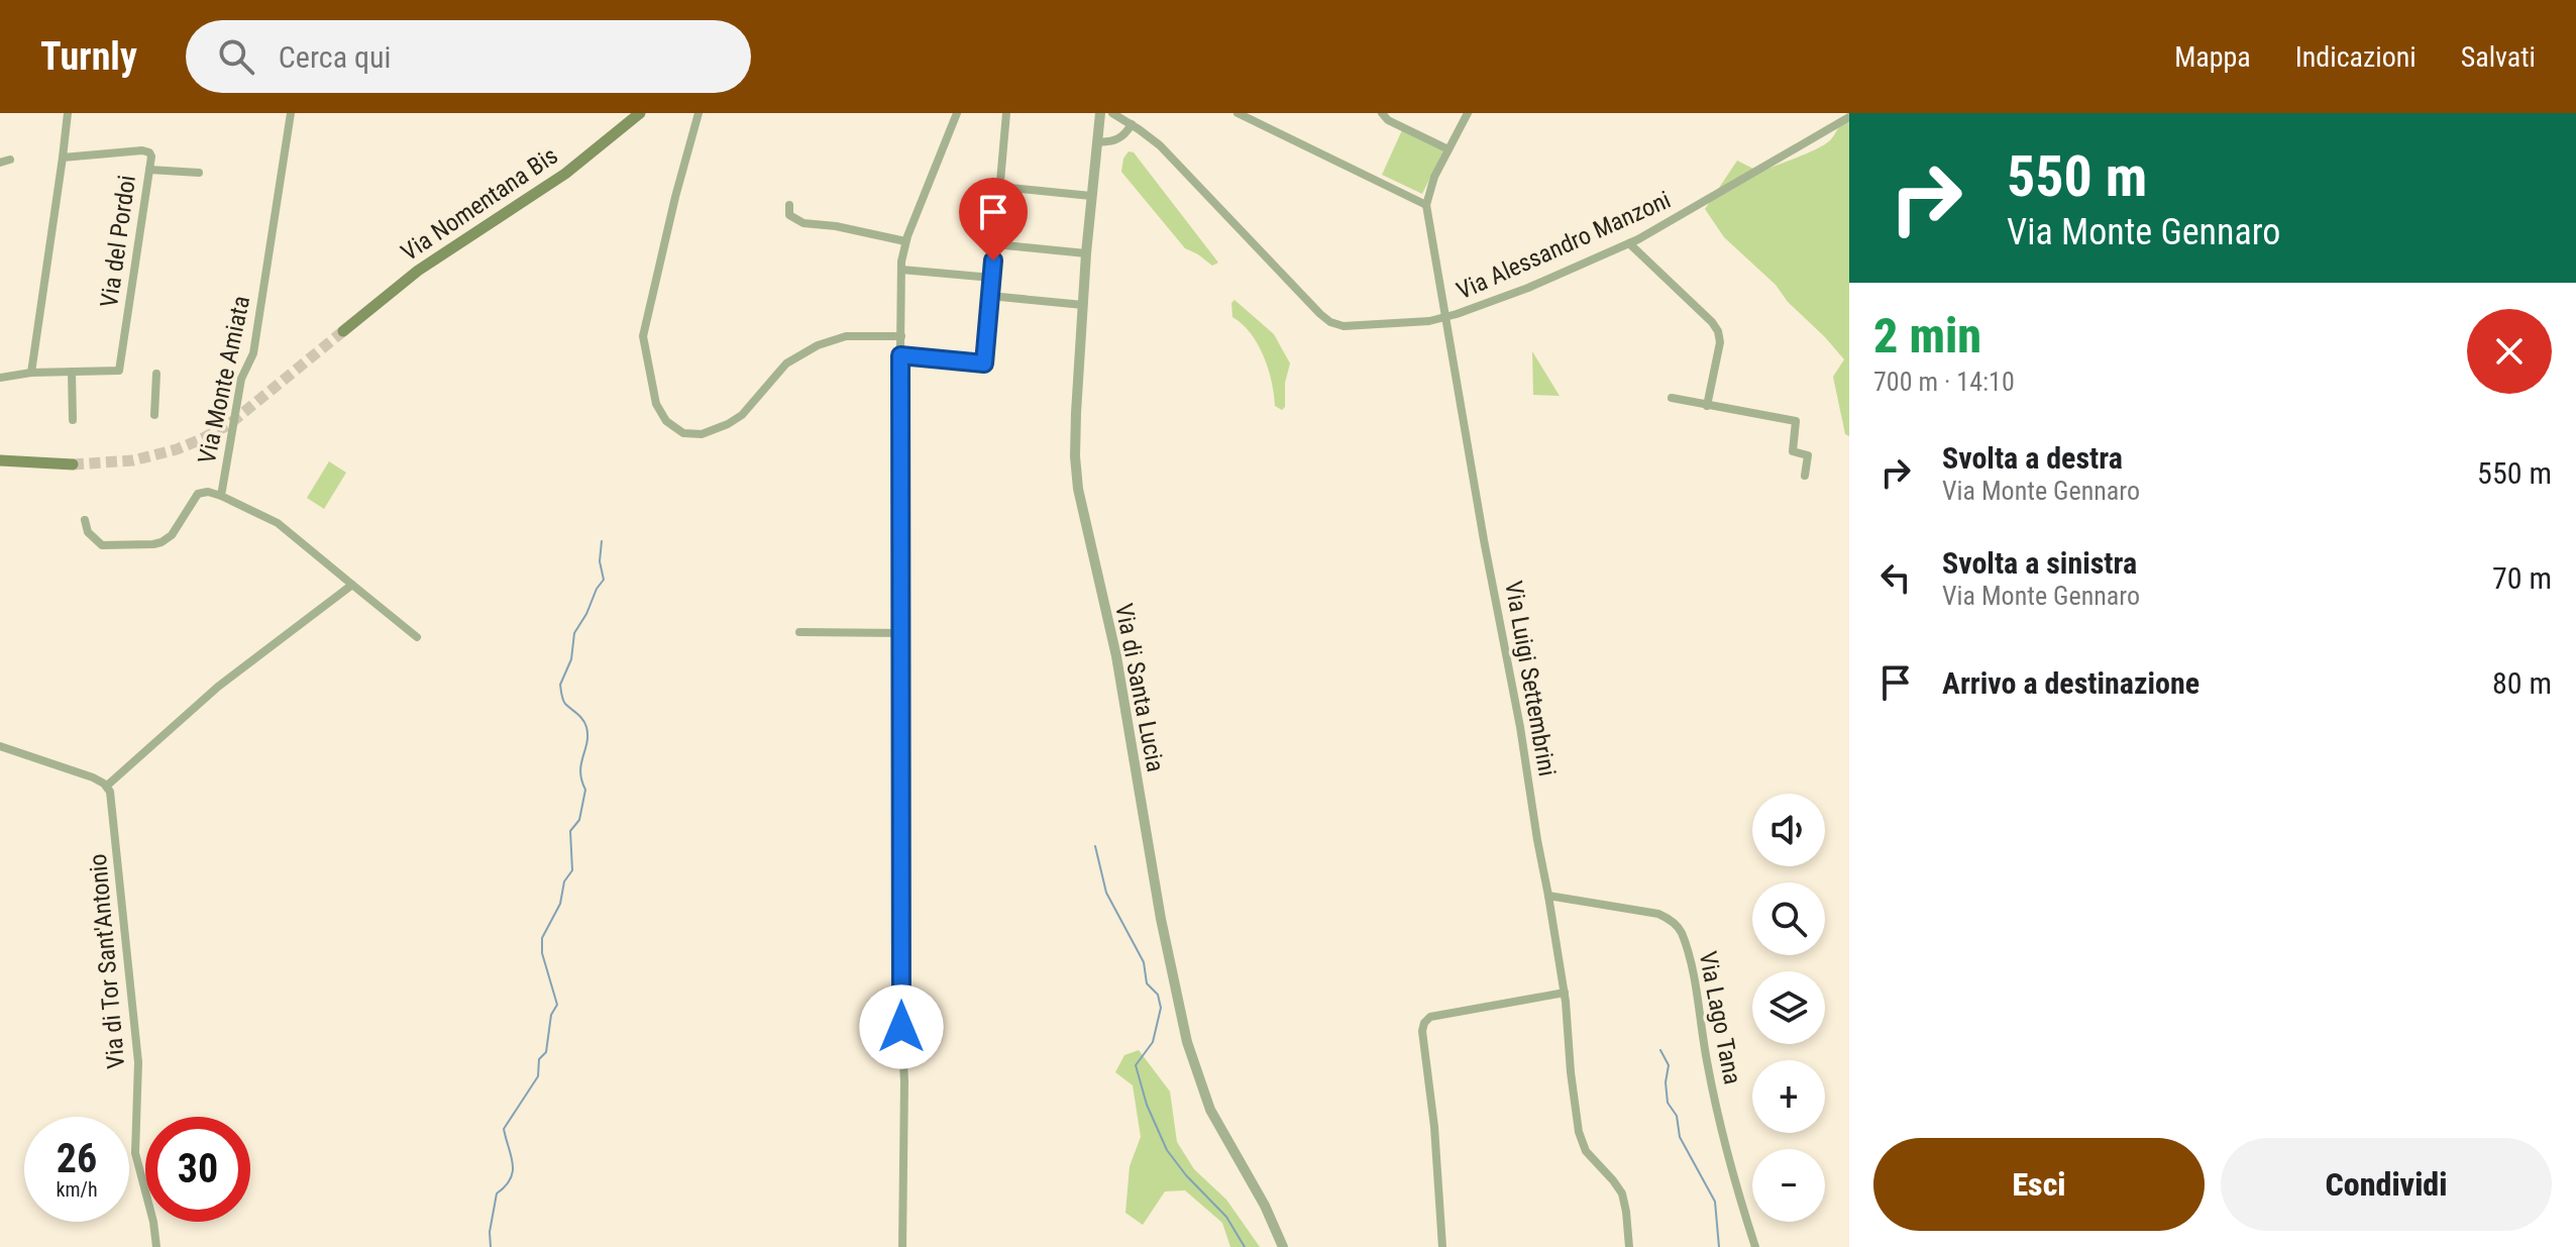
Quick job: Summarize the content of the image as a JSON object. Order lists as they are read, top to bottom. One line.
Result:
{"streets":{"main road":["Via Nomentana Bis"],"street":["Via del Pordoi","Via Alessandro Manzoni","Via Monte Amiata","Via Luigi Settembrini","Via di Santa Lucia","Via di Tor Sant'Antonio","Via Lago Tana"]},"crossings":[["Via Alessandro Manzoni","Via Luigi Settembrini"],["Via Luigi Settembrini","Via Lago Tana"]],"page":{"header":"Turnly","search":"Cerca qui","nav":["Mappa","Indicazioni","Salvati"],"turn":["550 m","Via Monte Gennaro"],"heading":["2 min","700 m · 14:10"],"list":[{"name":"Svolta a destra","note":"Via Monte Gennaro","value":"550 m"},{"name":"Svolta a sinistra","note":"Via Monte Gennaro","value":"70 m"},{"name":"Arrivo a destinazione","value":"80 m"}],"map_buttons":["+","−"],"speed":"26 km/h","limit":"30","buttons":["Esci","Condividi"]}}
